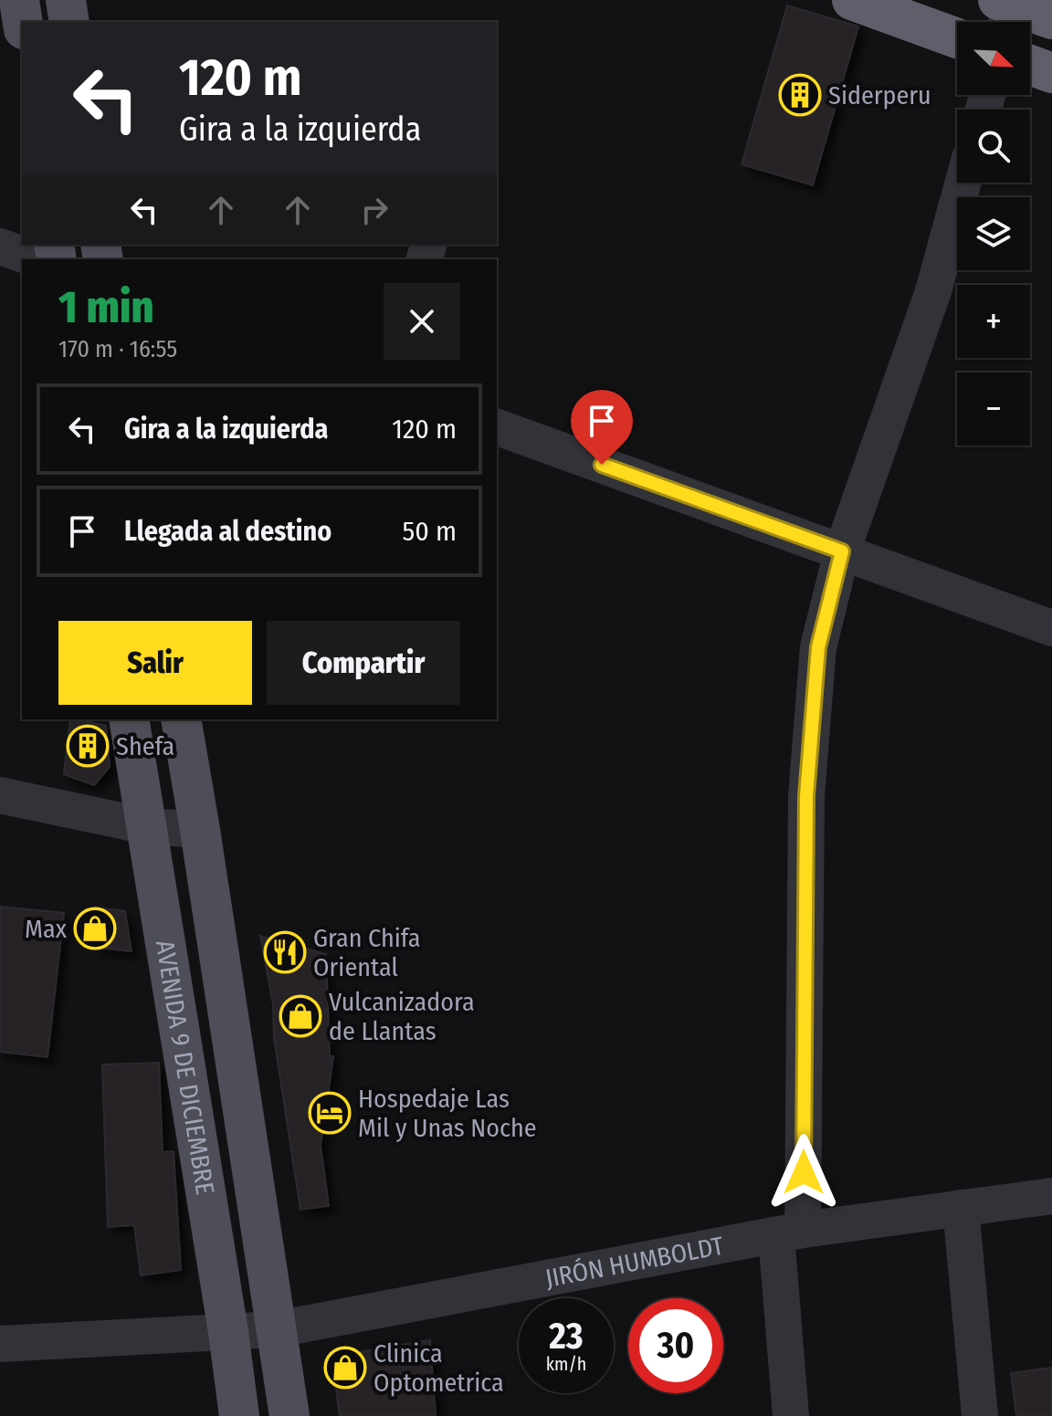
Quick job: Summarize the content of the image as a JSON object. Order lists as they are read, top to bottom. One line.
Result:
{"streets":{"main road":["AVENIDA 9 DE DICIEMBRE"],"street":["JIRÓN HUMBOLDT"]},"crossings":[["AVENIDA 9 DE DICIEMBRE","JIRÓN HUMBOLDT"]],"places":{"building":["Siderperu","Shefa"],"shop":["Max","Vulcanizadora de Llantas","Clinica Optometrica"],"restaurant":["Gran Chifa Oriental"],"hotel":["Hospedaje Las Mil y Unas Noche"]},"north":"bottom right","page":{"map_buttons":["+","−"],"turn":["120 m","Gira a la izquierda"],"heading":["1 min","170 m · 16:55"],"list":[{"name":"Gira a la izquierda","value":"120 m"},{"name":"Llegada al destino","value":"50 m"}],"buttons":["Salir","Compartir"],"speed":"23 km/h","limit":"30"}}
